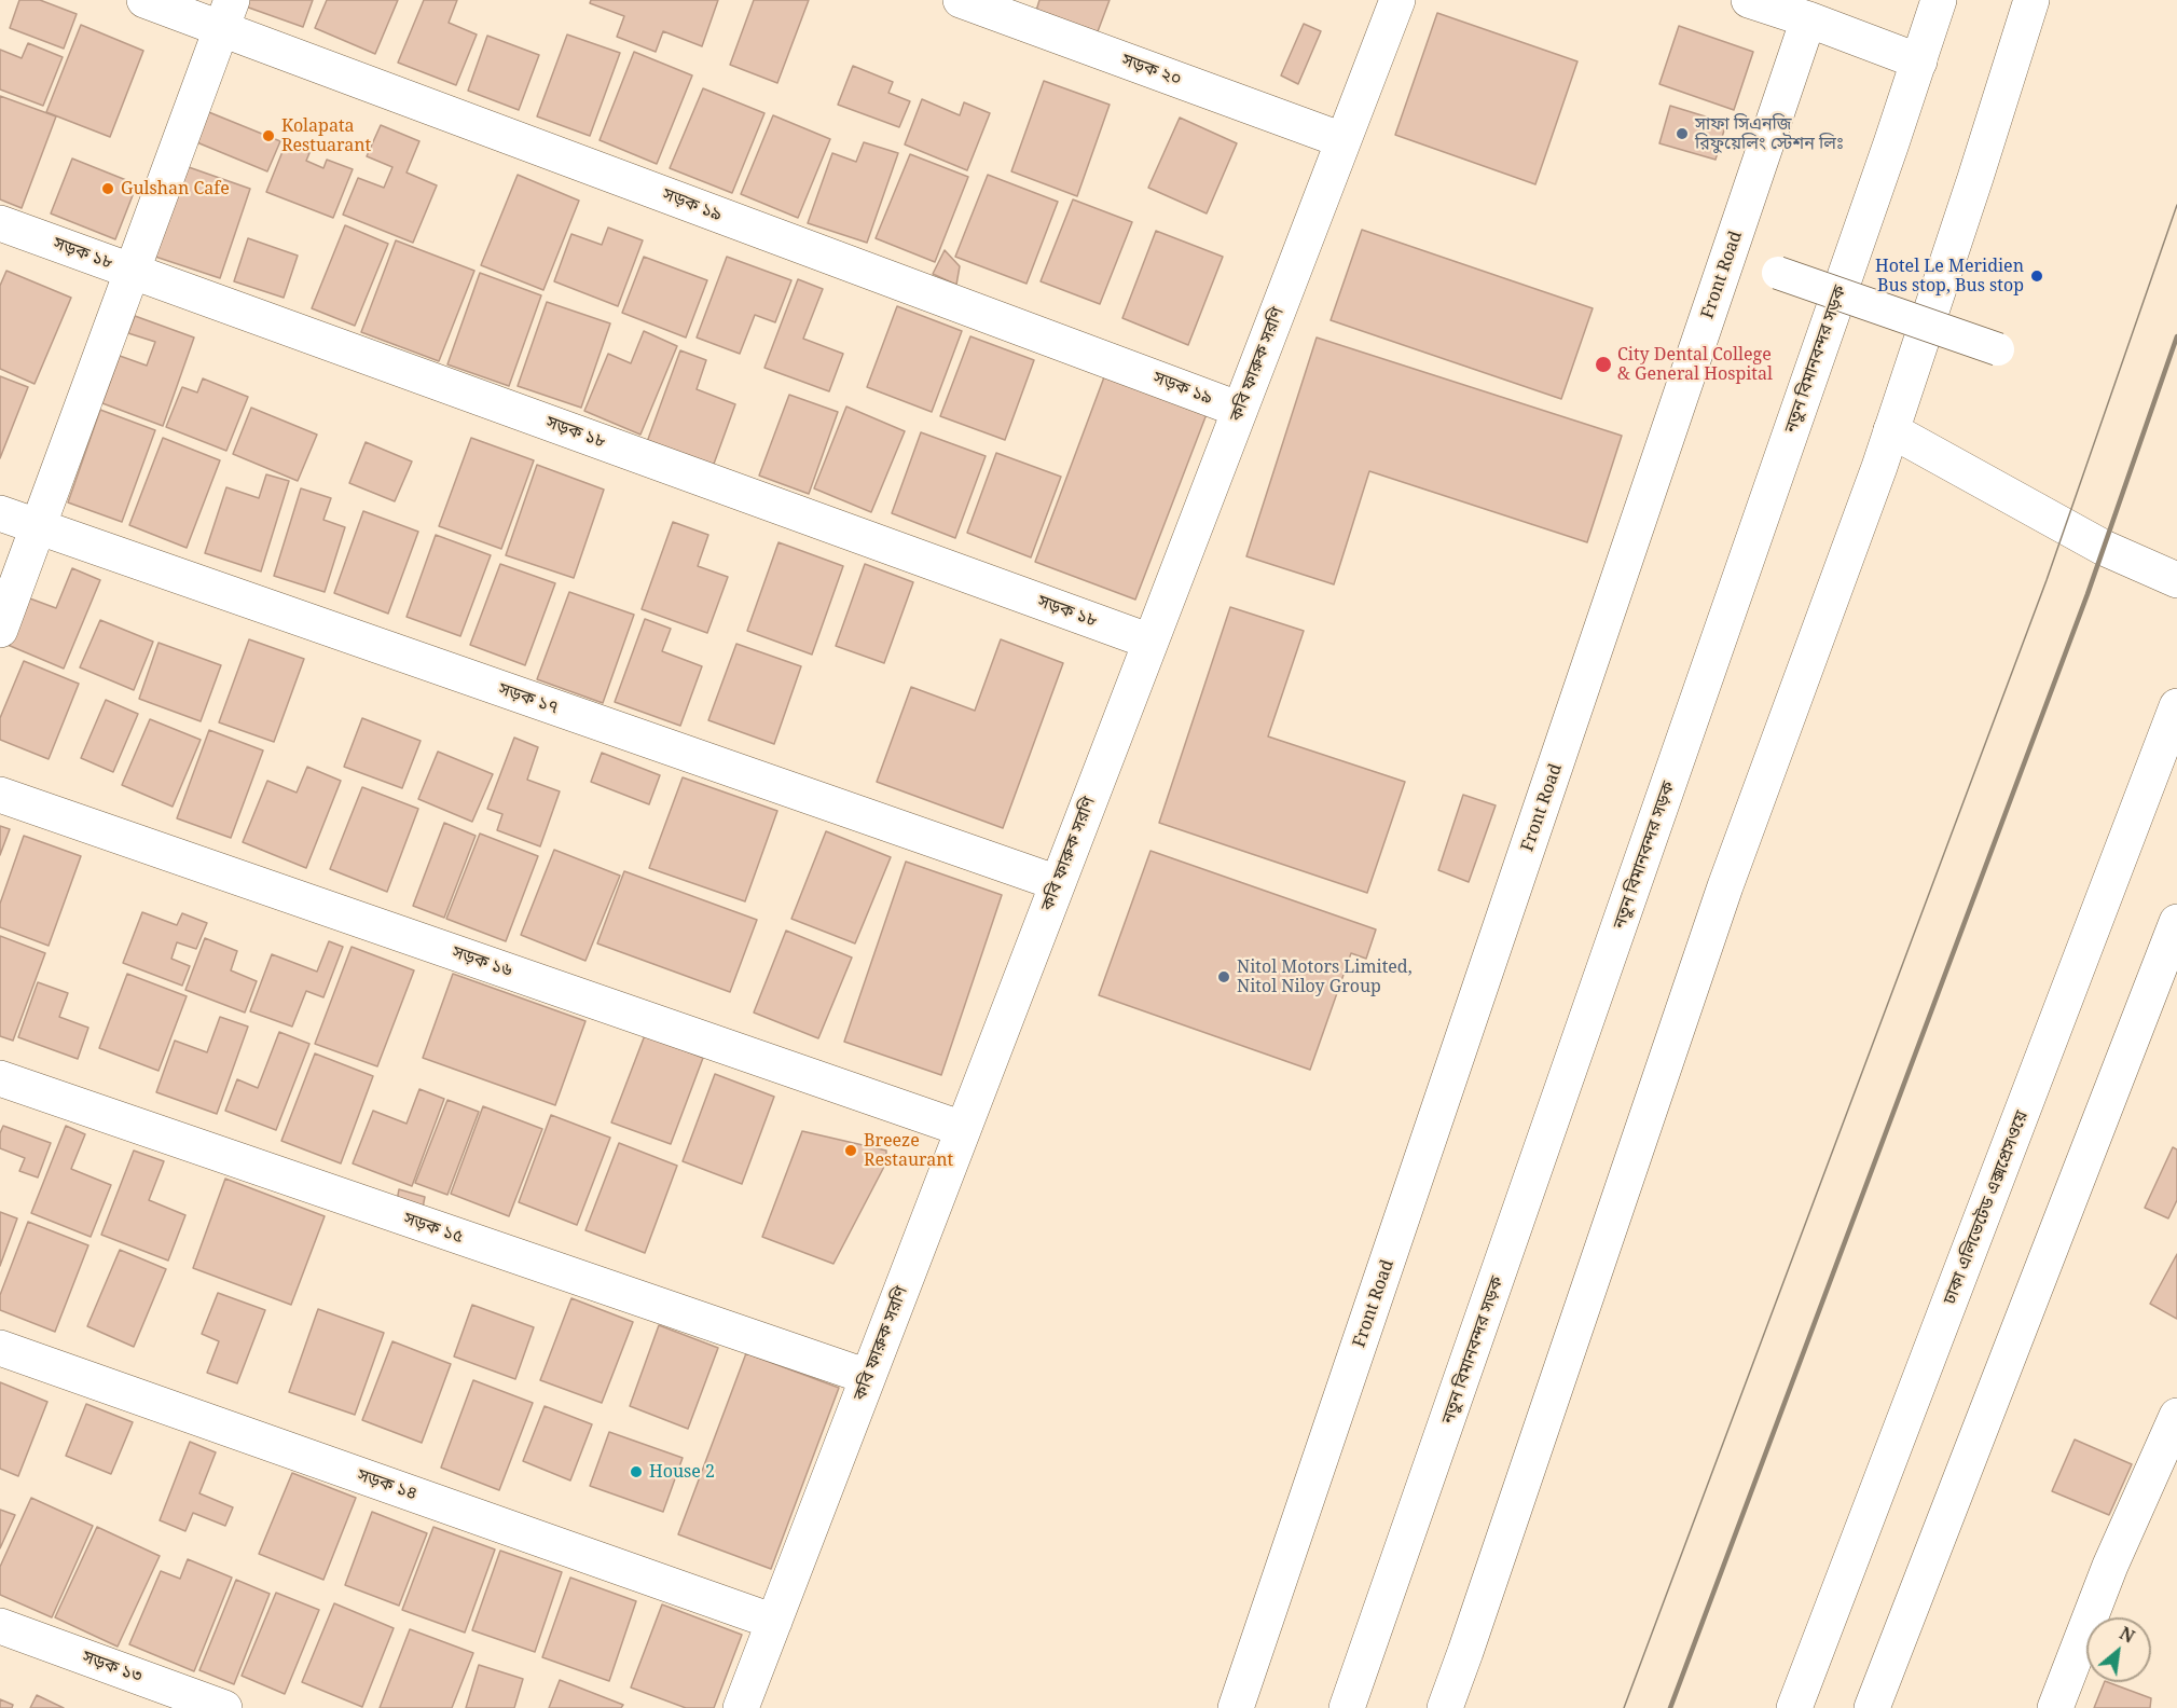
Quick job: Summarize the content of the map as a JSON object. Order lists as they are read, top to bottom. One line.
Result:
{"streets":{"main road":["সড়ক ২০","সড়ক ১৯","সড়ক ১৮","Front Road","নতুন বিমানবন্দর সড়ক","কবি ফারুক সরণি","সড়ক ১৭","সড়ক ১৬","ঢাকা এলিভেটেড এক্সপ্রেসওয়ে","সড়ক ১৫","সড়ক ১৪","সড়ক ১৩"]},"crossings":[["সড়ক ২০","কবি ফারুক সরণি"],["সড়ক ১৯","কবি ফারুক সরণি"],["সড়ক ১৮","কবি ফারুক সরণি"],["কবি ফারুক সরণি","সড়ক ১৭"],["কবি ফারুক সরণি","সড়ক ১৬"],["কবি ফারুক সরণি","সড়ক ১৫"],["কবি ফারুক সরণি","সড়ক ১৪"]],"places":["সাফা সিএনজি রিফুয়েলিং স্টেশন লিঃ","Kolapata Restuarant","Gulshan Cafe","Hotel Le Meridien Bus stop, Bus stop","City Dental College & General Hospital","Nitol Motors Limited, Nitol Niloy Group","Breeze Restaurant","House 2"],"north":"top right"}
